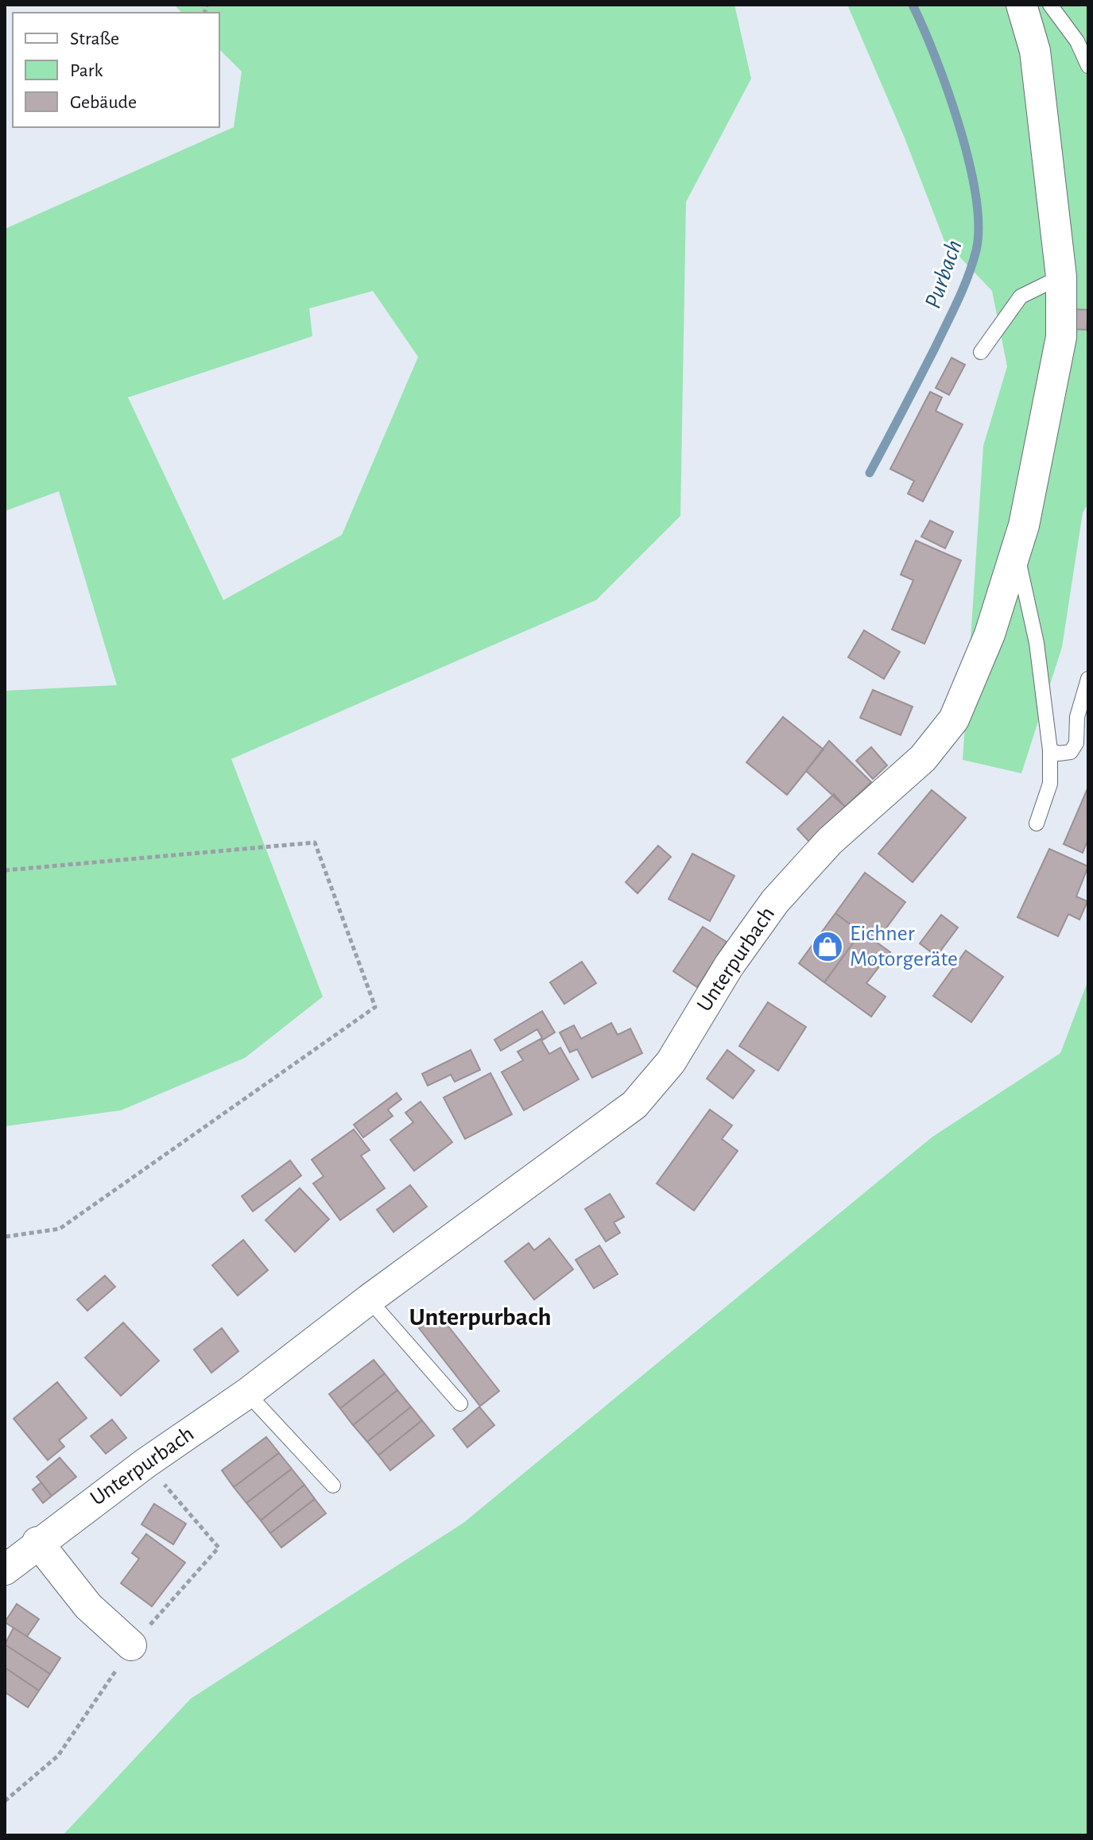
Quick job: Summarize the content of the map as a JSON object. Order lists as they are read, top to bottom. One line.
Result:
{"streets":{"street":["Unterpurbach"]},"districts":["Unterpurbach"],"water":["Purbach"],"places":{"shop":["Eichner Motorgeräte"]},"legend":["Straße","Park","Gebäude"]}
